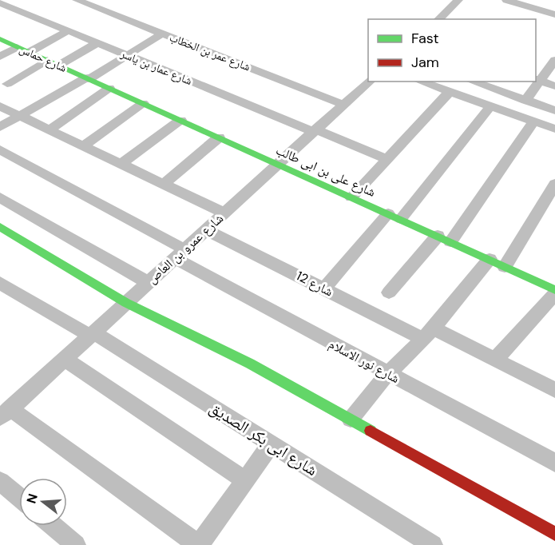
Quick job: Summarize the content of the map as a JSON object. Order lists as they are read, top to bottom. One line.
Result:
{"streets":{"street":["شارع عمر بن الخطاب","شارع حماس","شارع عمار بن ياسر","شارع على بن ابى طالب","شارع عمرو بن العاص","شارع 12","شارع نور الاسلام","شارع ابى بكر الصديق"]},"crossings":[["شارع عمر بن الخطاب","شارع عمرو بن العاص"],["شارع حماس","شارع على بن ابى طالب"],["شارع عمار بن ياسر","شارع عمرو بن العاص"],["شارع على بن ابى طالب","شارع عمرو بن العاص"],["شارع عمرو بن العاص","شارع 12"],["شارع عمرو بن العاص","شارع نور الاسلام"],["شارع عمرو بن العاص","شارع ابى بكر الصديق"]],"legend":["Fast","Jam"],"north":"left"}
